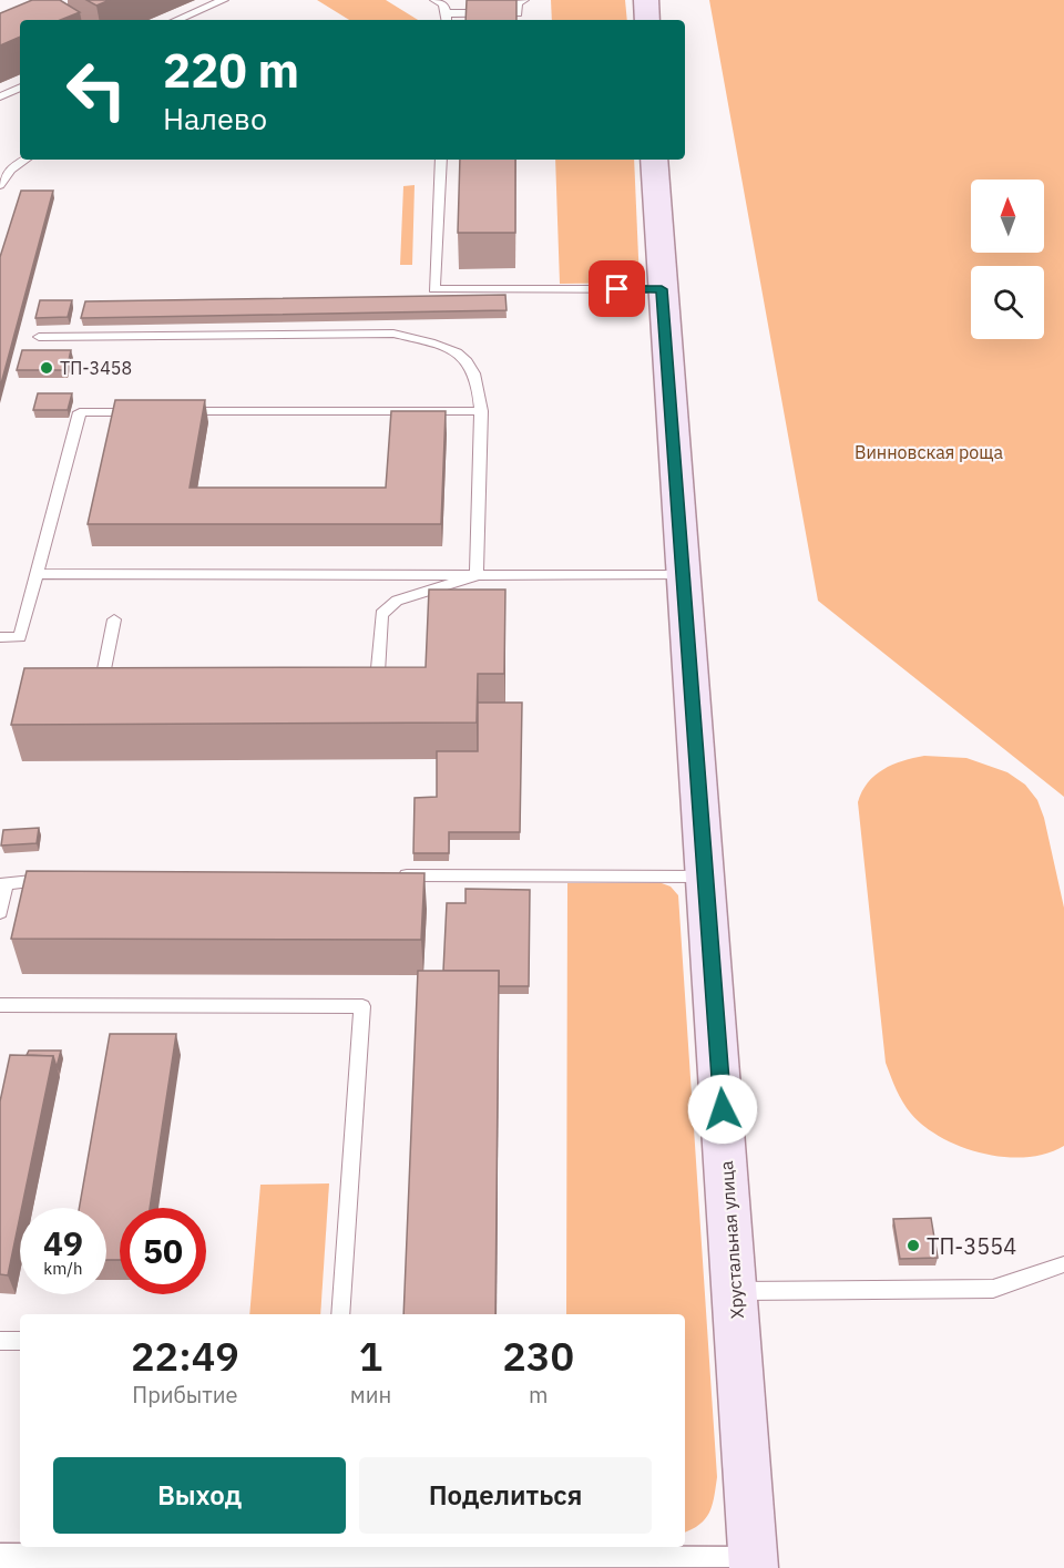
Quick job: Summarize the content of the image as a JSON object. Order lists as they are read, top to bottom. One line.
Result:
{"streets":{"main road":["Хрустальная улица"]},"parks":["Винновская роща"],"places":["ТП-3458","ТП-3554"],"north":"top","page":{"turn":["220 m","Налево"],"speed":"49 km/h","limit":"50","eta":["22:49","Прибытие","1","мин","230","m"],"buttons":["Выход","Поделиться"]}}
